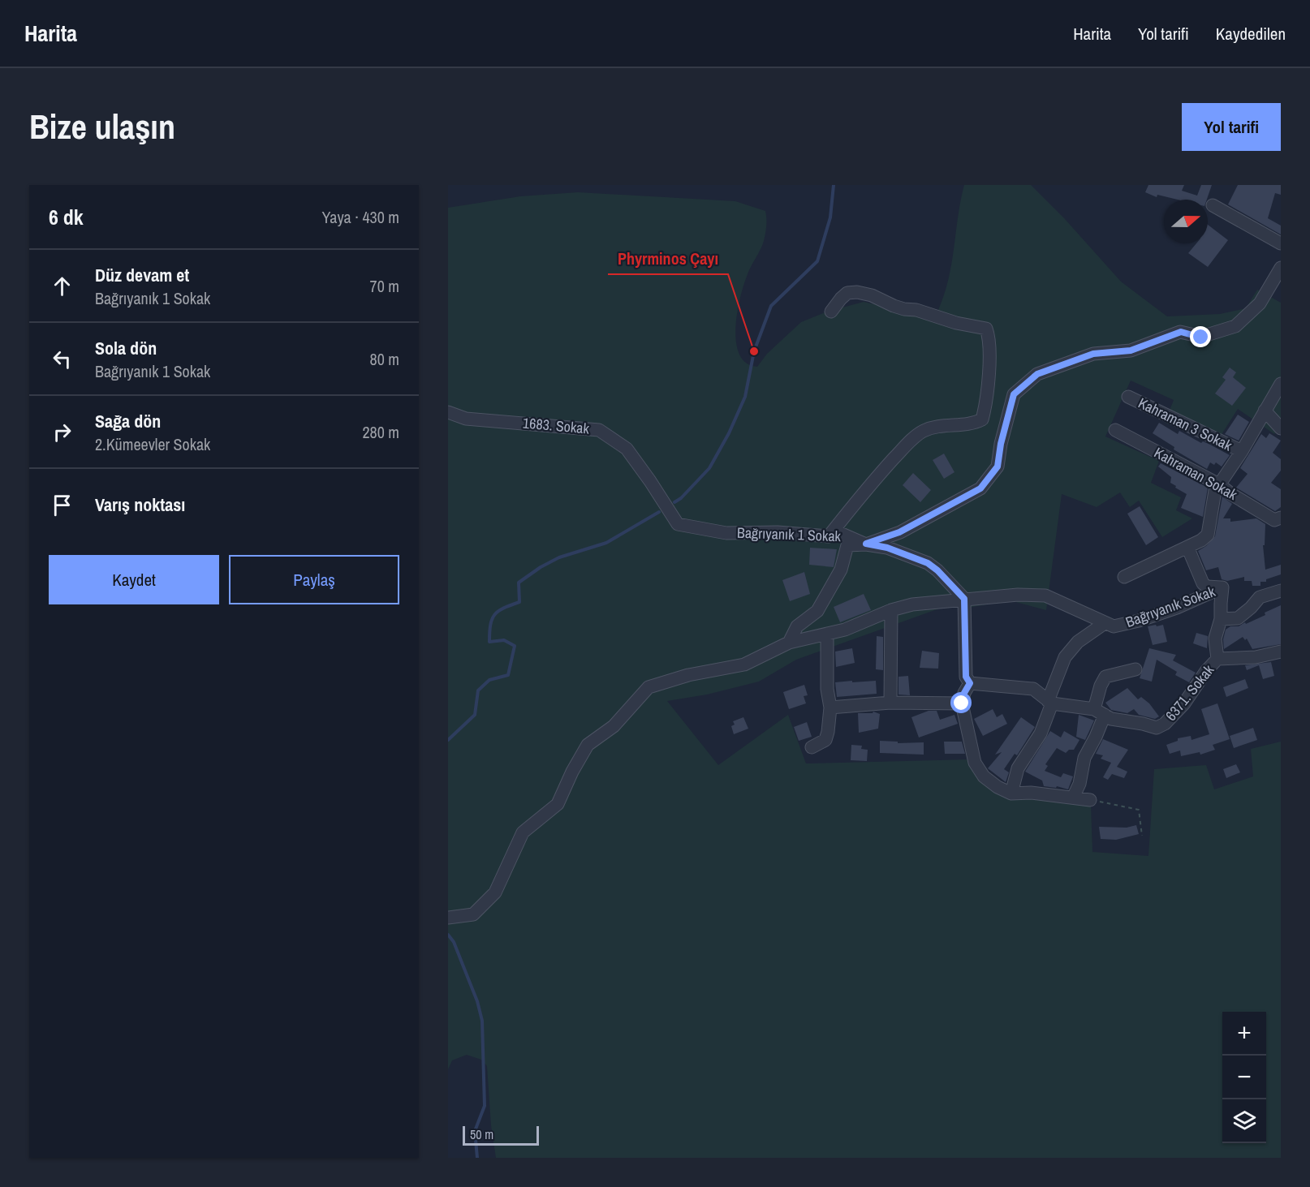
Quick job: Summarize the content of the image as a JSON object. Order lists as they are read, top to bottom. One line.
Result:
{"streets":{"street":["Kahraman 3 Sokak","1683. Sokak","Kahraman Sokak","Bağrıyanık 1 Sokak","Bağrıyanık Sokak","6371. Sokak"]},"crossings":[["1683. Sokak","Bağrıyanık 1 Sokak"],["Bağrıyanık 1 Sokak","Bağrıyanık Sokak"]],"places":["Phyrminos Çayı"],"scale_bar":"50 m","north":"right","page":{"header":"Harita","nav":["Harita","Yol tarifi","Kaydedilen"],"buttons":["Yol tarifi",["Kaydet","Paylaş"]],"title":"Bize ulaşın","heading":["6 dk","Yaya · 430 m"],"list":[["Düz devam et","Bağrıyanık 1 Sokak","70 m"],["Sola dön","Bağrıyanık 1 Sokak","80 m"],["Sağa dön","2.Kümeevler Sokak","280 m"],"Varış noktası"],"map_buttons":["+","−"],"scale":"50 m"}}
